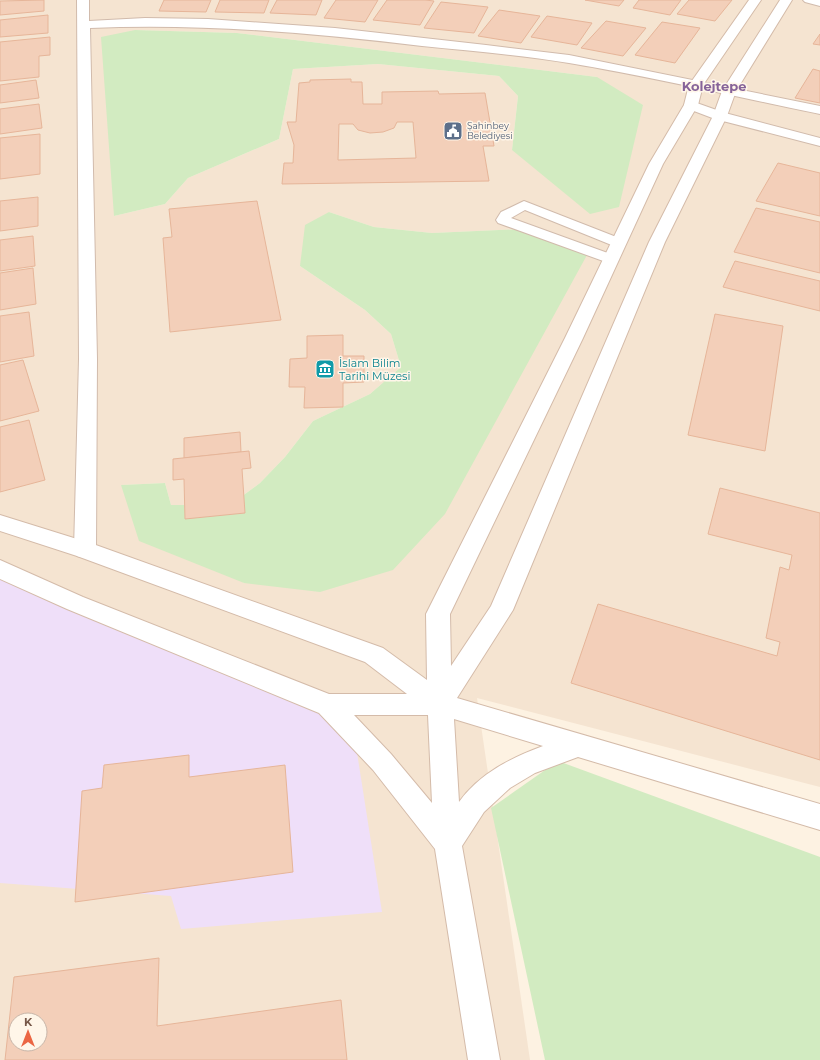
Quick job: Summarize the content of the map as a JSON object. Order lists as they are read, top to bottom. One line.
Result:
{"districts":["Kolejtepe"],"places":{"public building":["Şahinbey Belediyesi"],"museum":["İslam Bilim Tarihi Müzesi"]},"north":"top"}
